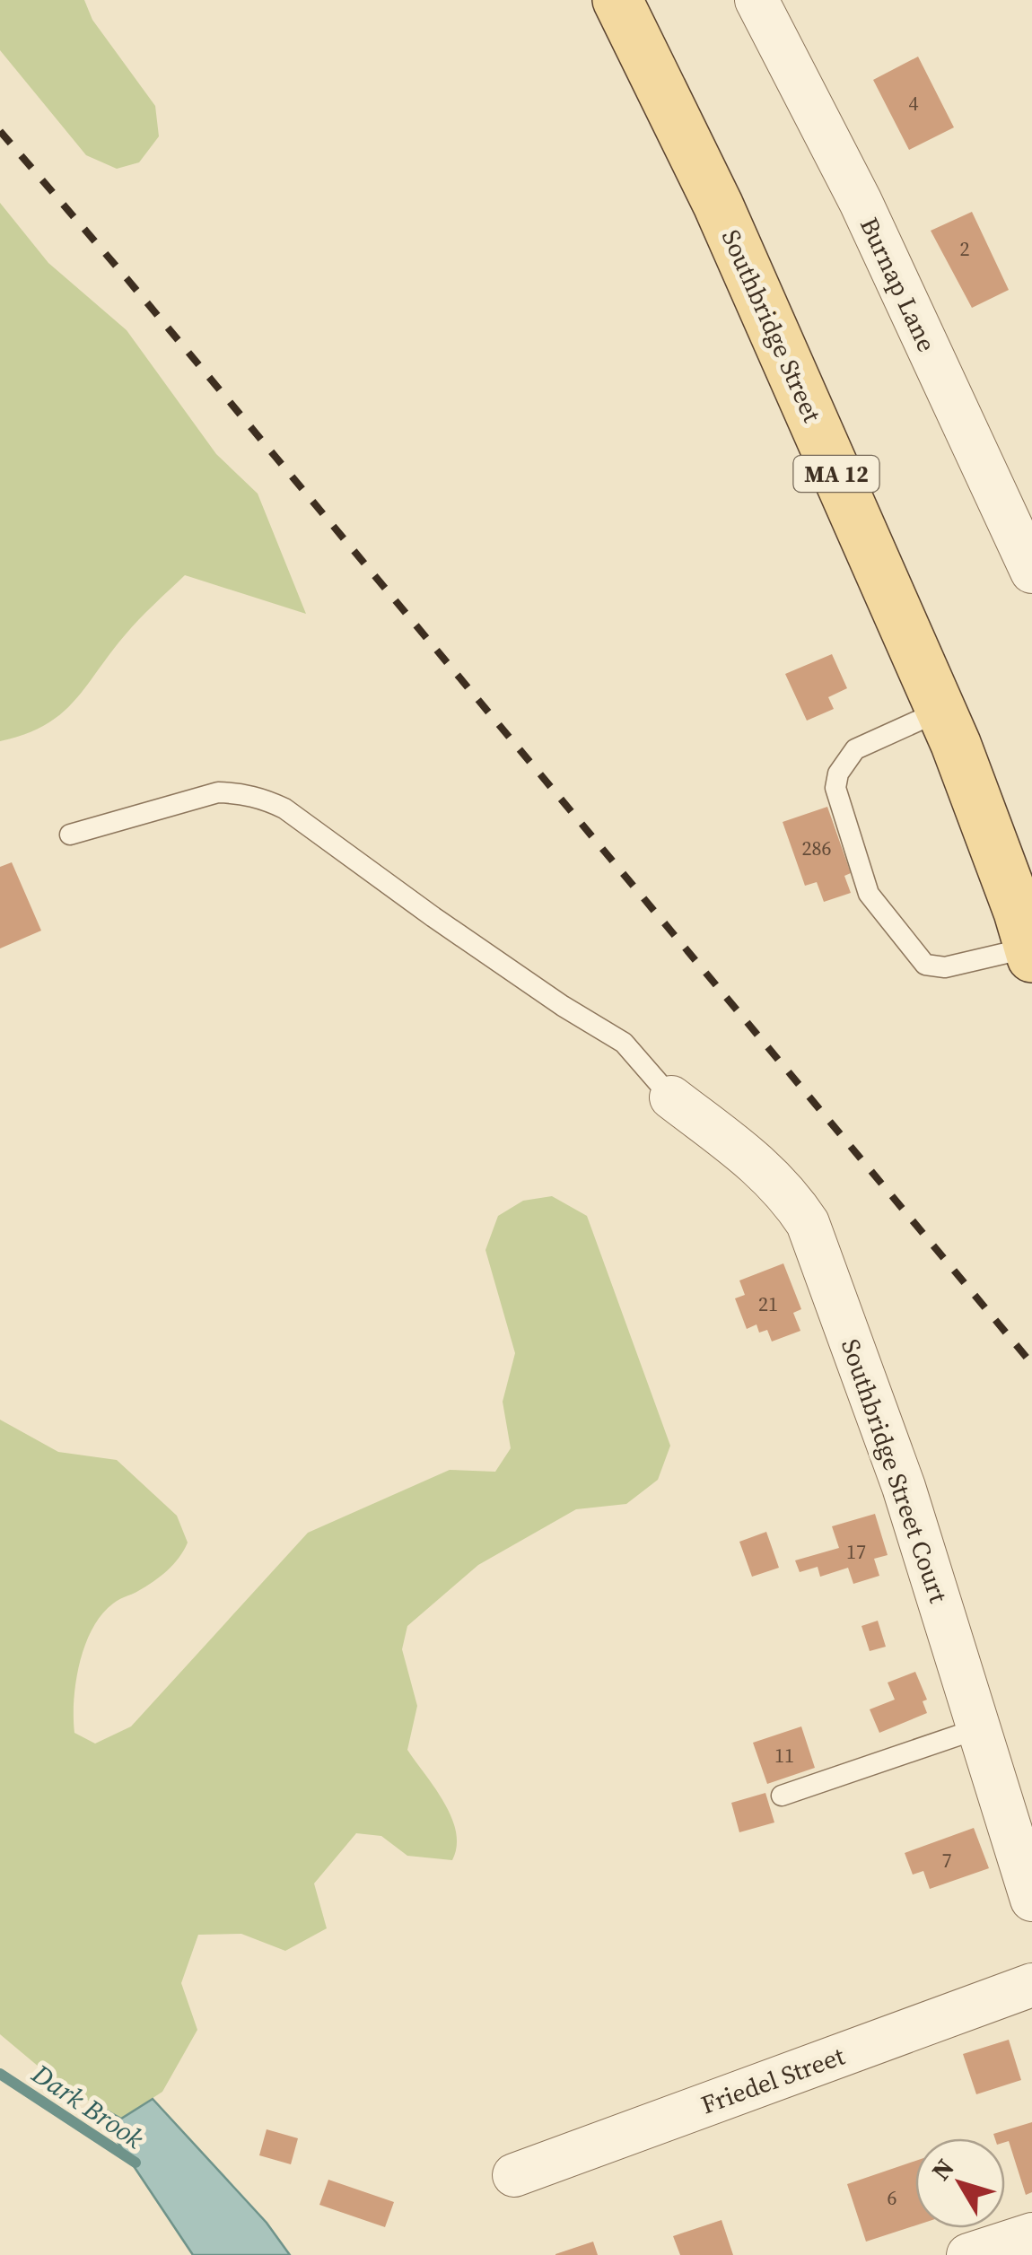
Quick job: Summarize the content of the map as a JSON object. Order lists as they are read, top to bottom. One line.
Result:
{"streets":{"main road":["Southbridge Street","MA 12"],"street":["Burnap Lane","Southbridge Street Court","Friedel Street"]},"water":["Dark Brook"],"house_numbers":["4","2","286","21","17","11","7","6"],"north":"top left"}
